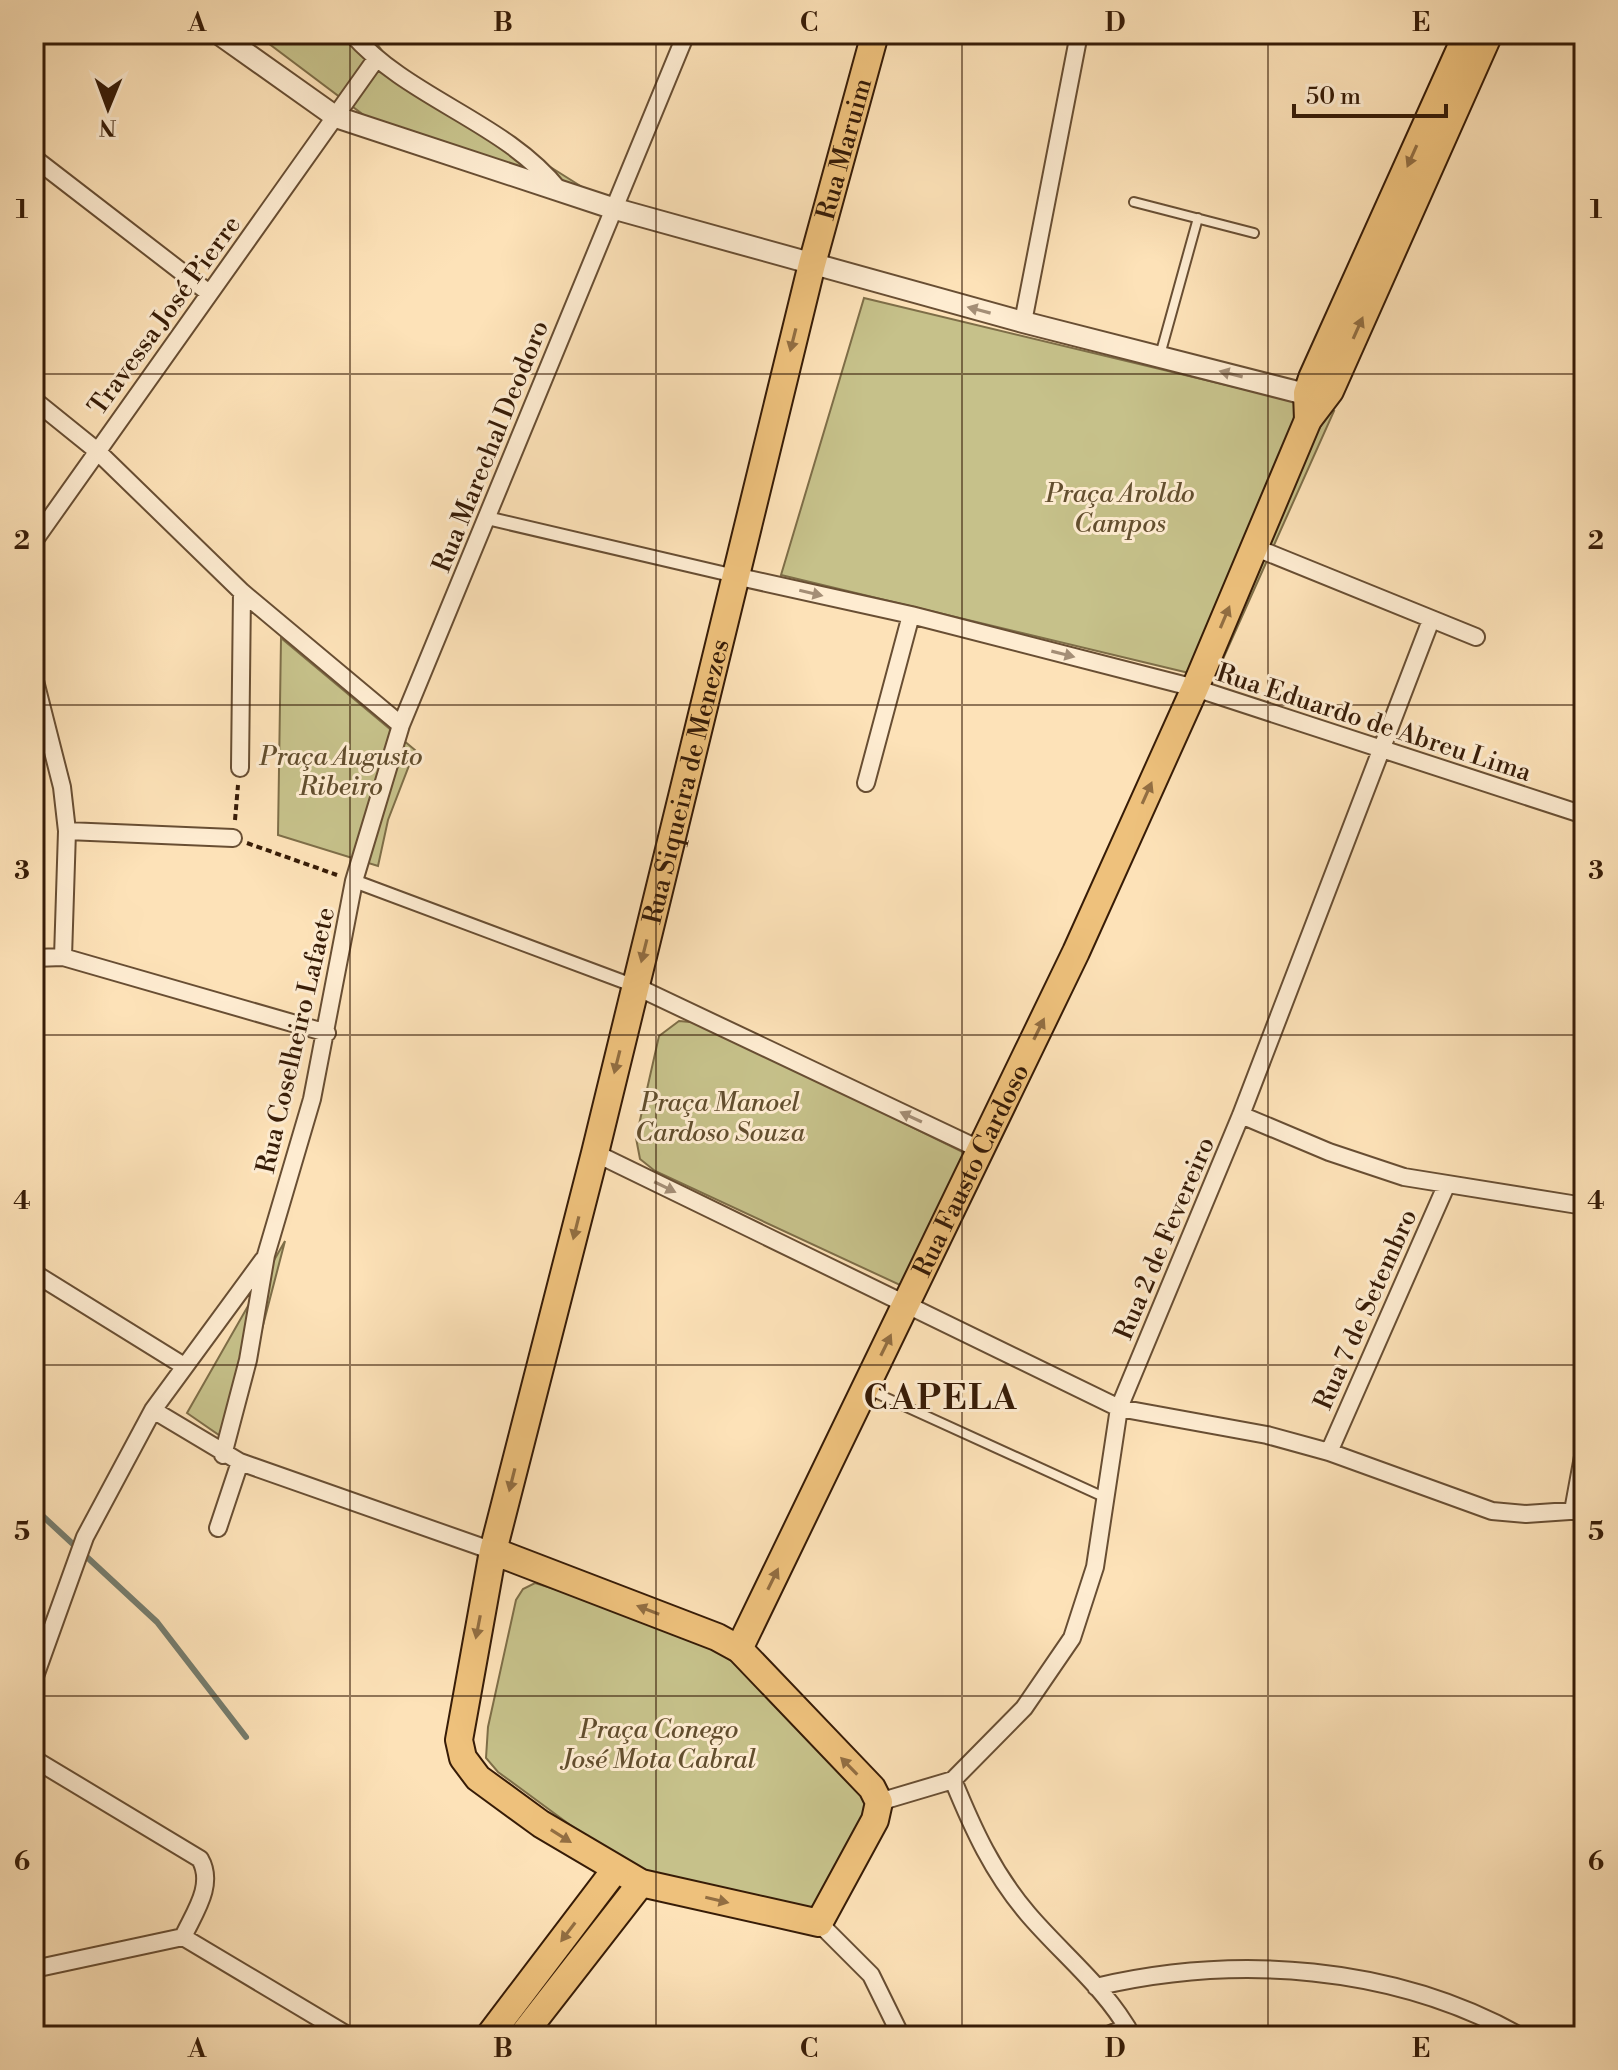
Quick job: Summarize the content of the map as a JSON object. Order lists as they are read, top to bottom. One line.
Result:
{"streets":{"main road":["Rua Maruim","Rua Siqueira de Menezes","Rua Fausto Cardoso"],"street":["Travessa José Pierre","Rua Marechal Deodoro","Rua Eduardo de Abreu Lima","Rua Coselheiro Lafaete","Rua 2 de Fevereiro","Rua 7 de Setembro"]},"crossings":[["Rua Marechal Deodoro","Rua Coselheiro Lafaete"],["Rua Eduardo de Abreu Lima","Rua Fausto Cardoso"],["Rua Eduardo de Abreu Lima","Rua 2 de Fevereiro"]],"one_way":["Rua Siqueira de Menezes","Rua Fausto Cardoso"],"districts":["CAPELA"],"parks":["Praça Aroldo Campos","Praça Augusto Ribeiro","Praça Manoel Cardoso Souza","Praça Conego José Mota Cabral"],"scale_bar":"50 m","north":"bottom","grid":{"columns":["A","B","C","D","E"],"rows":["1","2","3","4","5","6"]}}
